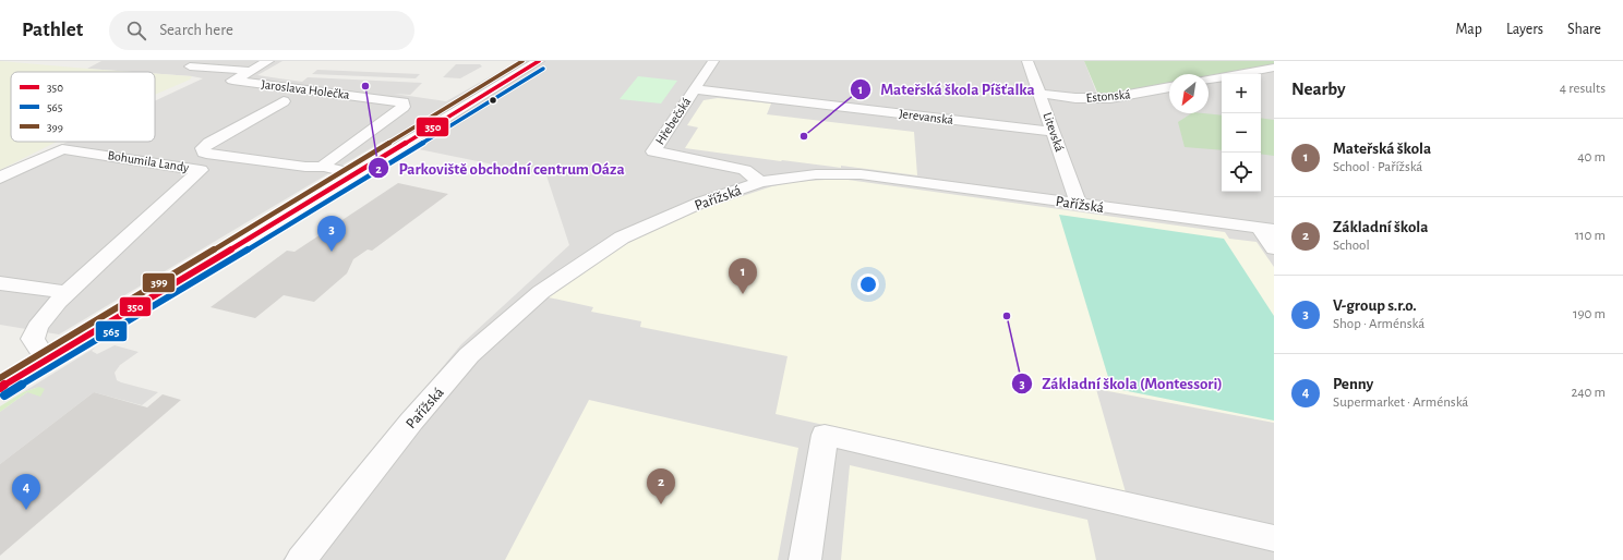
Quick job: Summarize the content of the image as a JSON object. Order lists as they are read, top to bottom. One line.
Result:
{"streets":{"street":["Jaroslava Holečka","Estonská","Jerevanská","Hřebečská","Litevská","Bohumila Landy","Pařížská"]},"crossings":[["Estonská","Litevská"],["Jerevanská","Hřebečská"],["Jerevanská","Litevská"],["Hřebečská","Pařížská"],["Litevská","Pařížská"]],"places":["Parkoviště obchodní centrum Oáza","Mateřská škola Píšťalka","Základní škola (Montessori)"],"lines":["transit line 350","transit line 399","transit line 565"],"legend":["350","565","399"],"north":"bottom left","page":{"header":"Pathlet","search":"Search here","nav":["Map","Layers","Share"],"heading":["Nearby","4 results"],"map_buttons":["+","−"],"list":[{"mark":"1","name":"Mateřská škola","note":"School · Pařížská","value":"40 m"},{"mark":"2","name":"Základní škola","note":"School","value":"110 m"},{"mark":"3","name":"V-group s.r.o.","note":"Shop · Arménská","value":"190 m"},{"mark":"4","name":"Penny","note":"Supermarket · Arménská","value":"240 m"}],"pins":["3","1","2","4"]}}
